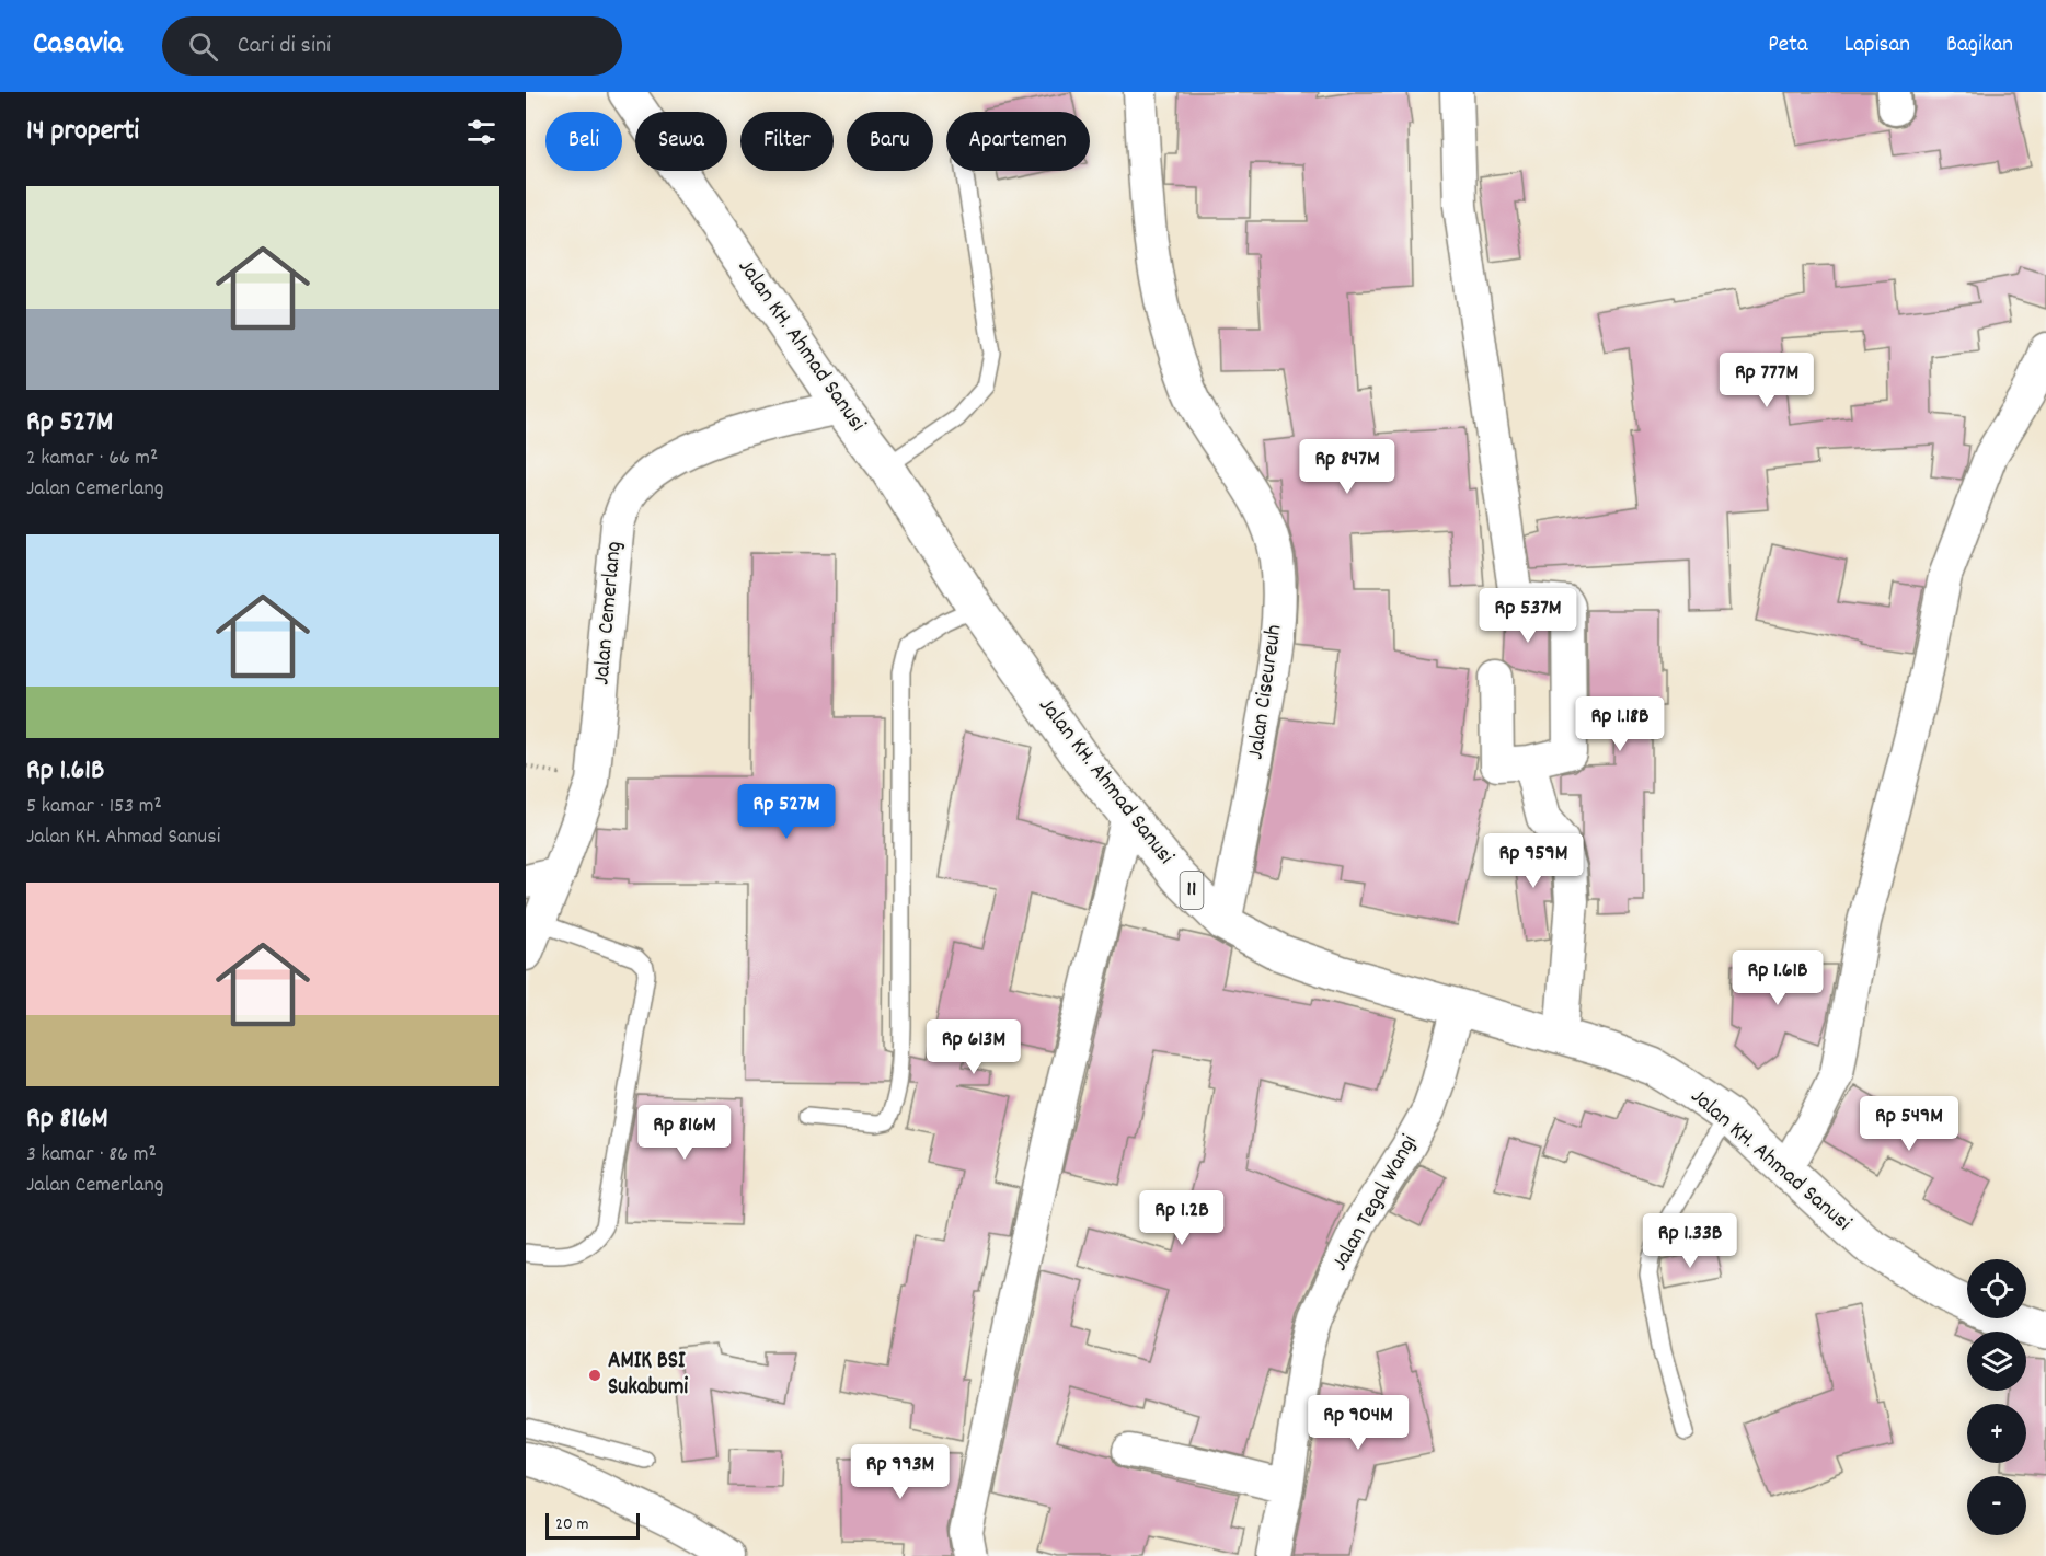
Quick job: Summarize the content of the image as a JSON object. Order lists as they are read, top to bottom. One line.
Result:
{"streets":{"highway":["Jalan KH. Ahmad Sanusi","11"],"street":["Jalan Cemerlang","Jalan Ciseureuh","Jalan Tegal Wangi"]},"crossings":[["Jalan KH. Ahmad Sanusi","Jalan Cemerlang"],["Jalan KH. Ahmad Sanusi","Jalan Ciseureuh"],["Jalan KH. Ahmad Sanusi","Jalan Tegal Wangi"]],"places":["AMIK BSI Sukabumi"],"scale_bar":"20 m","page":{"header":"Casavia","search":"Cari di sini","nav":["Peta","Lapisan","Bagikan"],"heading":"14 properti","chip":["Beli","Sewa","Filter","Baru","Apartemen"],"list":[{"name":"Rp 527M","note":"2 kamar · 66 m² · Jalan Cemerlang"},{"name":"Rp 1.61B","note":"5 kamar · 153 m² · Jalan KH. Ahmad Sanusi"},{"name":"Rp 816M","note":"3 kamar · 86 m² · Jalan Cemerlang"}],"price":["Rp 777M","Rp 847M","Rp 537M","Rp 1.18B","Rp 527M","Rp 959M","Rp 1.61B","Rp 613M","Rp 549M","Rp 816M","Rp 1.2B","Rp 1.33B","Rp 904M","Rp 993M"],"map_buttons":["+","−"],"scale":"20 m"}}
